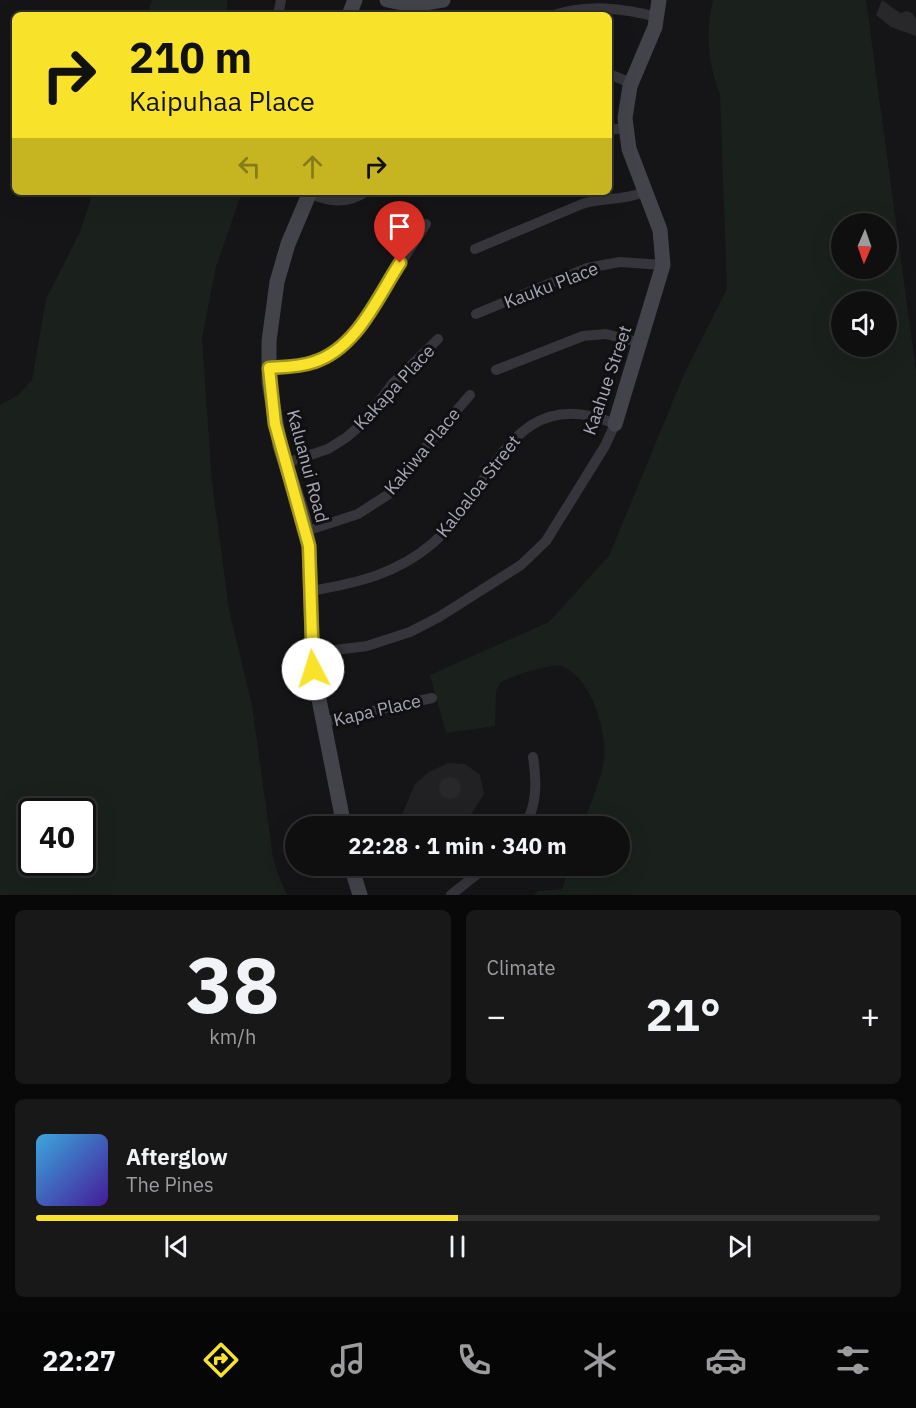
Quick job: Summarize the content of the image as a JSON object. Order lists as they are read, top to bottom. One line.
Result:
{"streets":{"street":["Kauku Place","Kaahue Street","Kakapa Place","Kakiwa Place","Kaluanui Road","Kaloaloa Street","Kapa Place"]},"crossings":[["Kauku Place","Kaahue Street"],["Kaahue Street","Kaluanui Road"],["Kaahue Street","Kaloaloa Street"],["Kakapa Place","Kaluanui Road"],["Kakiwa Place","Kaluanui Road"],["Kaluanui Road","Kaloaloa Street"],["Kaluanui Road","Kapa Place"]],"north":"bottom","page":{"turn":["210 m","Kaipuhaa Place"],"limit":"40","trip":"22:28 · 1 min · 340 m","tile":[["38","km/h"],"Climate"],"heat":["−","21°","+"],"song":["Afterglow","The Pines"],"tabs":"22:27"}}
